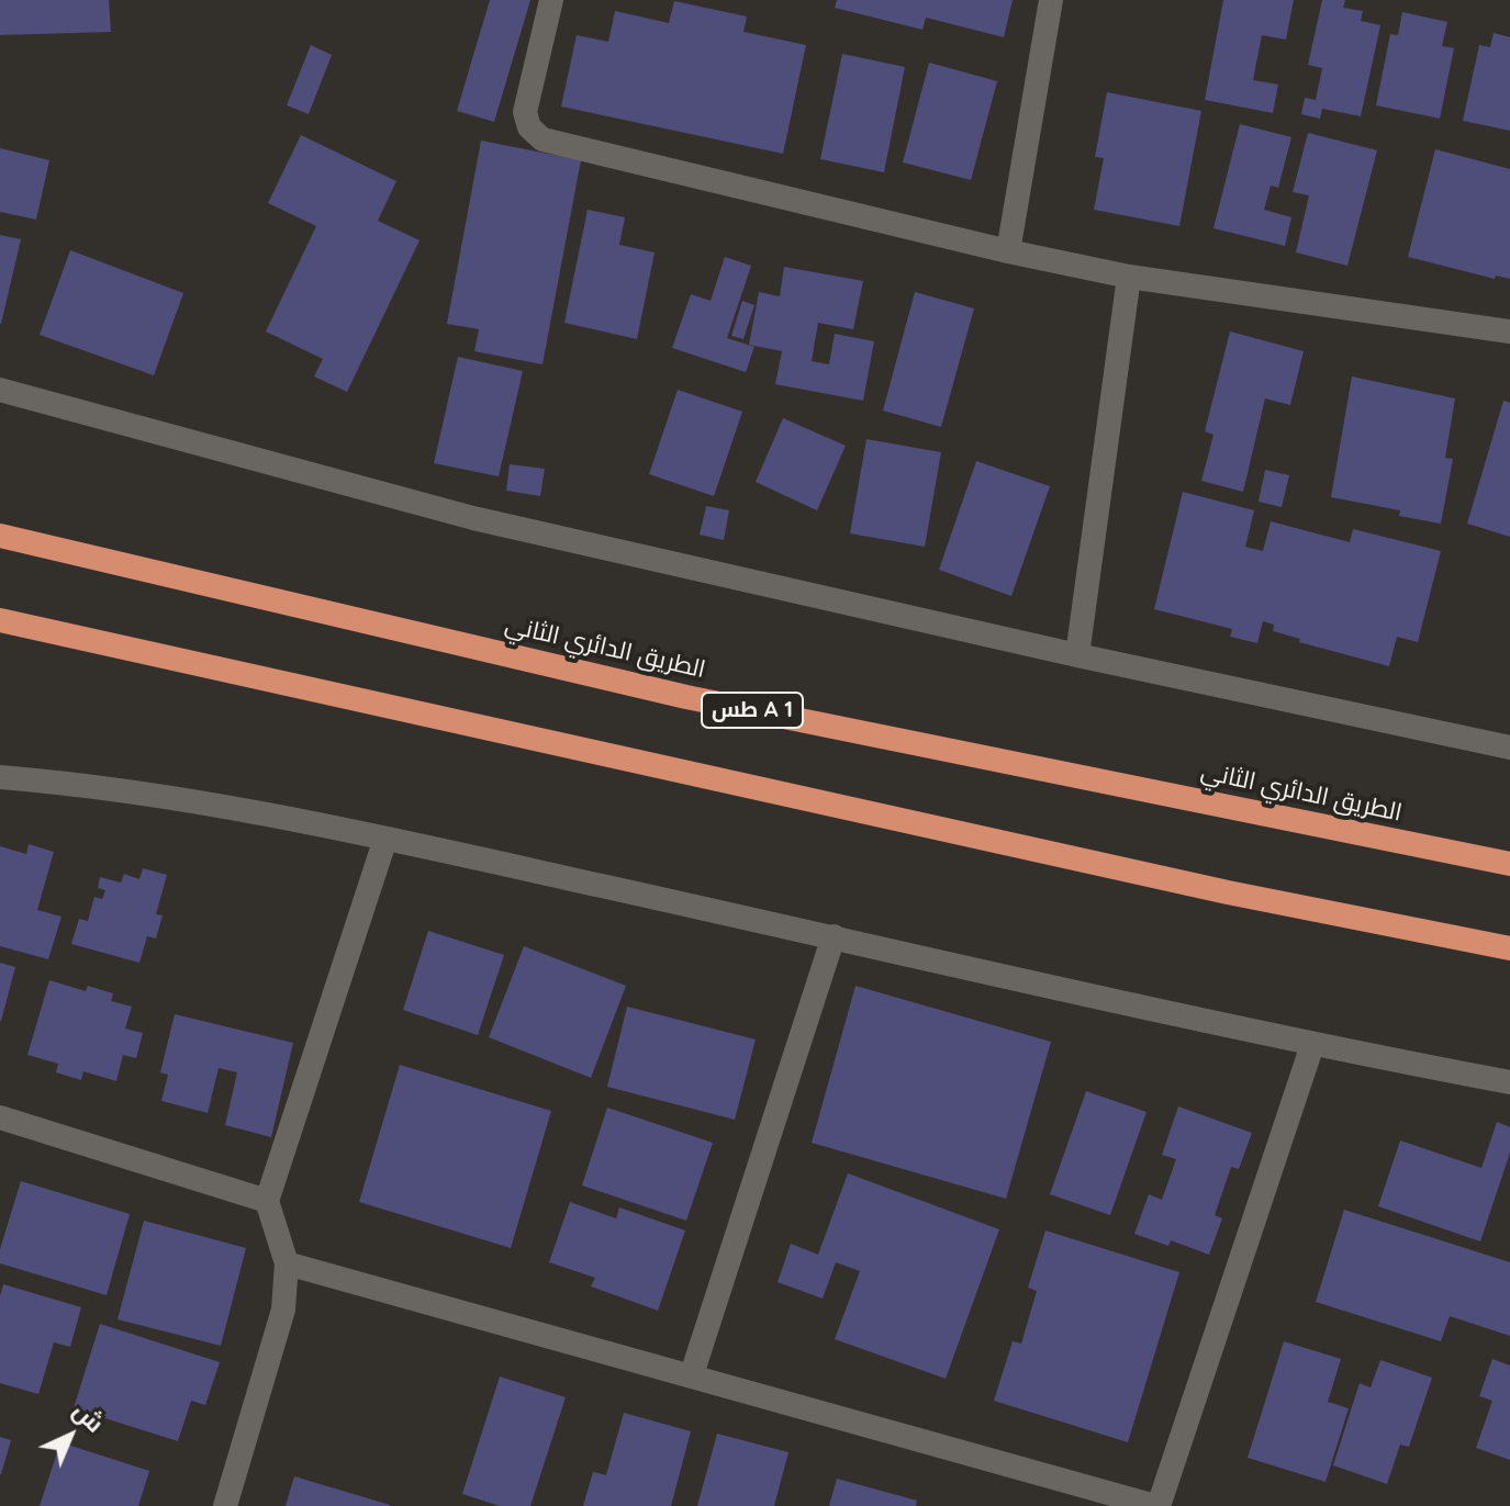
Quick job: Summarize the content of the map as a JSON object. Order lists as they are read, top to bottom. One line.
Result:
{"streets":{"highway":["الطريق الدائري الثاني","طس A 1"]},"north":"top right"}
